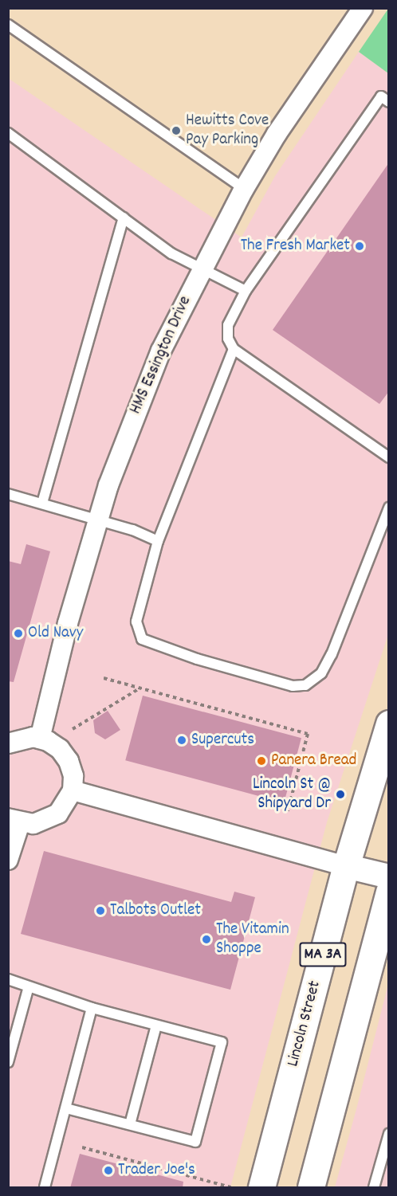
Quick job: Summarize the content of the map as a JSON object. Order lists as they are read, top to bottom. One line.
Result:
{"streets":{"main road":["MA 3A","Lincoln Street"],"street":["HMS Essington Drive"]},"places":["Hewitts Cove Pay Parking","The Fresh Market","Old Navy","Supercuts","Panera Bread","Lincoln St @ Shipyard Dr","Talbots Outlet","The Vitamin Shoppe","Trader Joe's"]}
